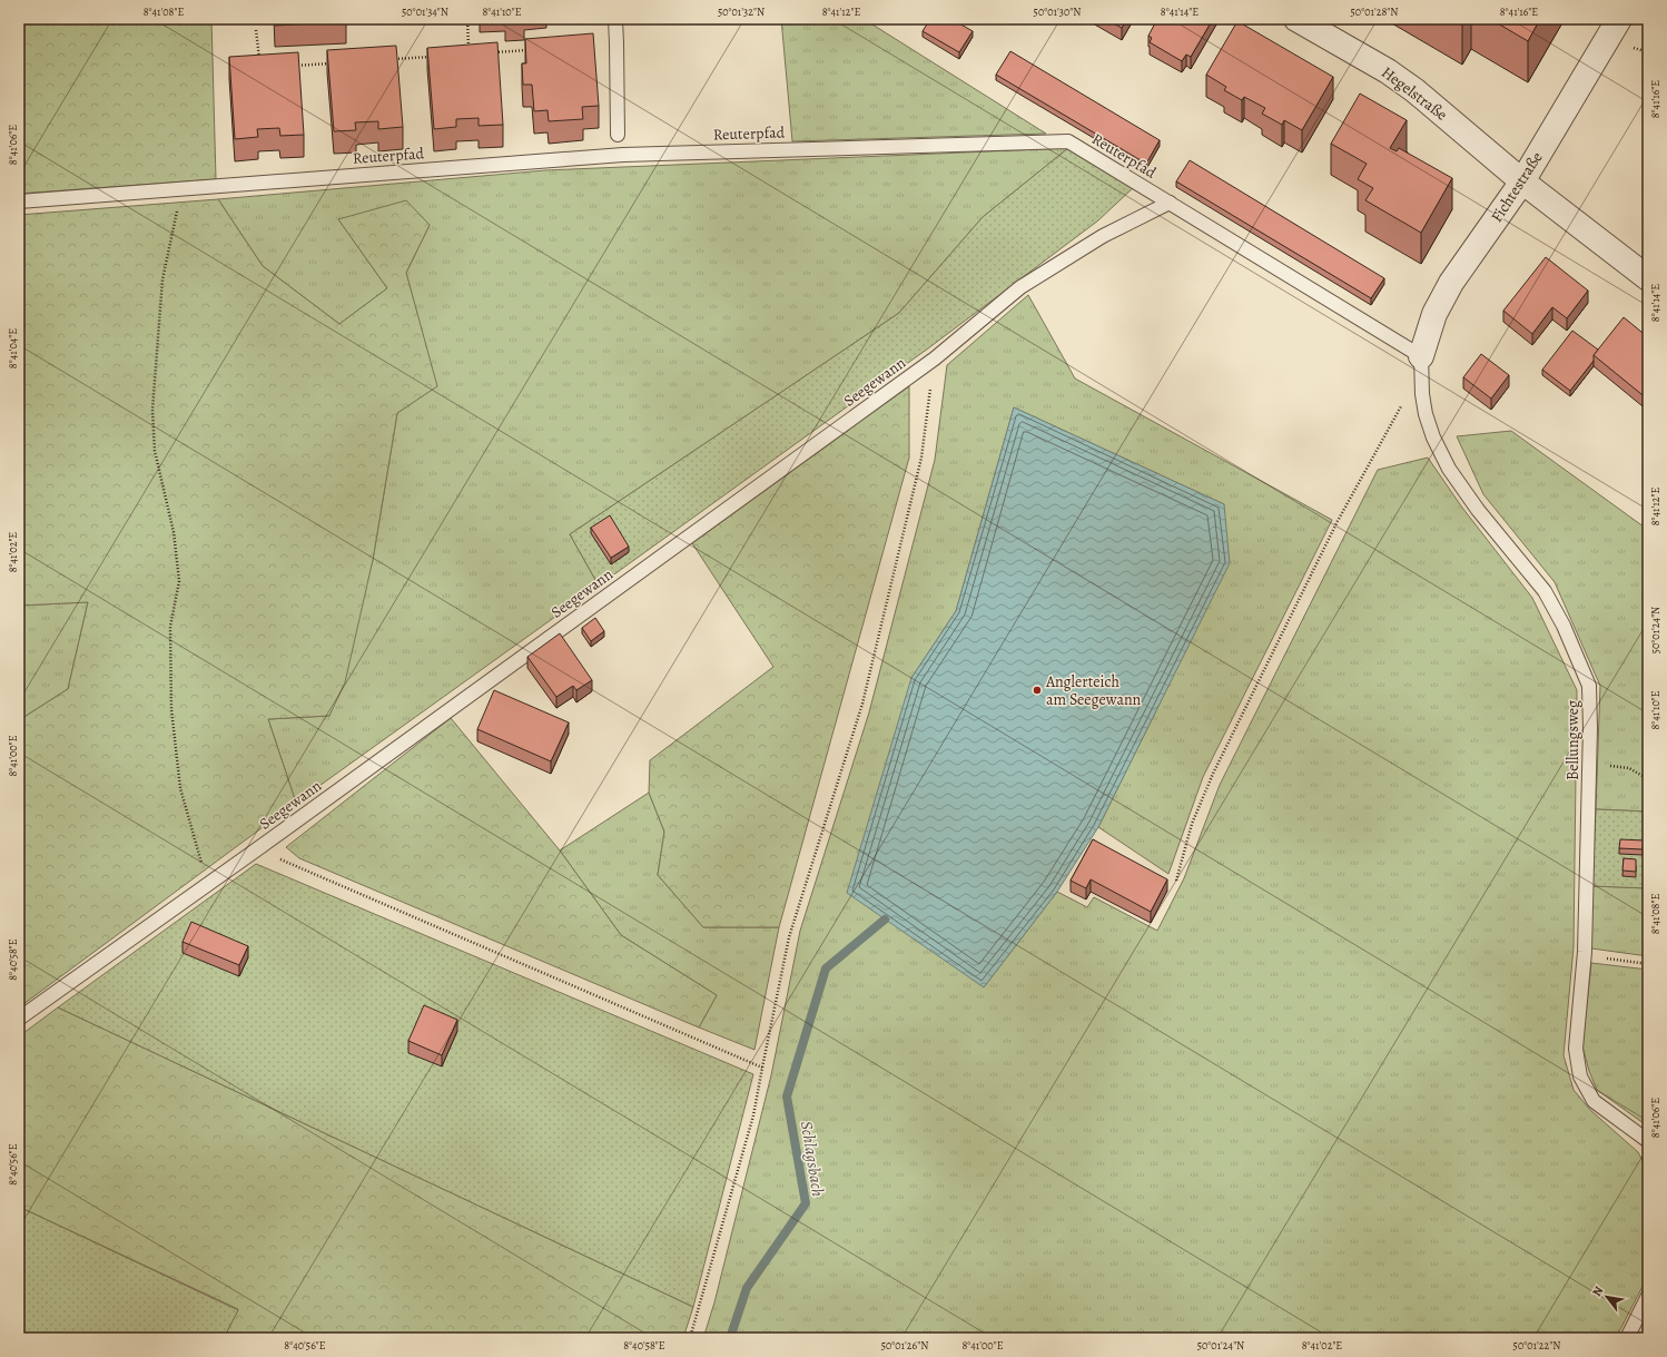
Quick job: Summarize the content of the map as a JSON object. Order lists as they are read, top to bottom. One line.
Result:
{"streets":{"street":["Hegelstraße","Fichtestraße"],"lane":["Reuterpfad","Seegewann","Bellungsweg"]},"crossings":[["Hegelstraße","Fichtestraße"],["Reuterpfad","Fichtestraße"],["Reuterpfad","Seegewann"],["Reuterpfad","Bellungsweg"],["Fichtestraße","Bellungsweg"]],"water":["Schlagsbach"],"places":["Anglerteich am Seegewann"],"north":"top left","coordinates":["8°41'08\"E","50°01'34\"N","8°41'10\"E","50°01'32\"N","8°41'12\"E","50°01'30\"N","8°41'14\"E","50°01'28\"N","8°41'16\"E","8°41'06\"E","8°41'04\"E","8°41'02\"E","50°01'24\"N","8°41'00\"E","8°40'58\"E","8°40'56\"E","50°01'26\"N","50°01'22\"N"]}
